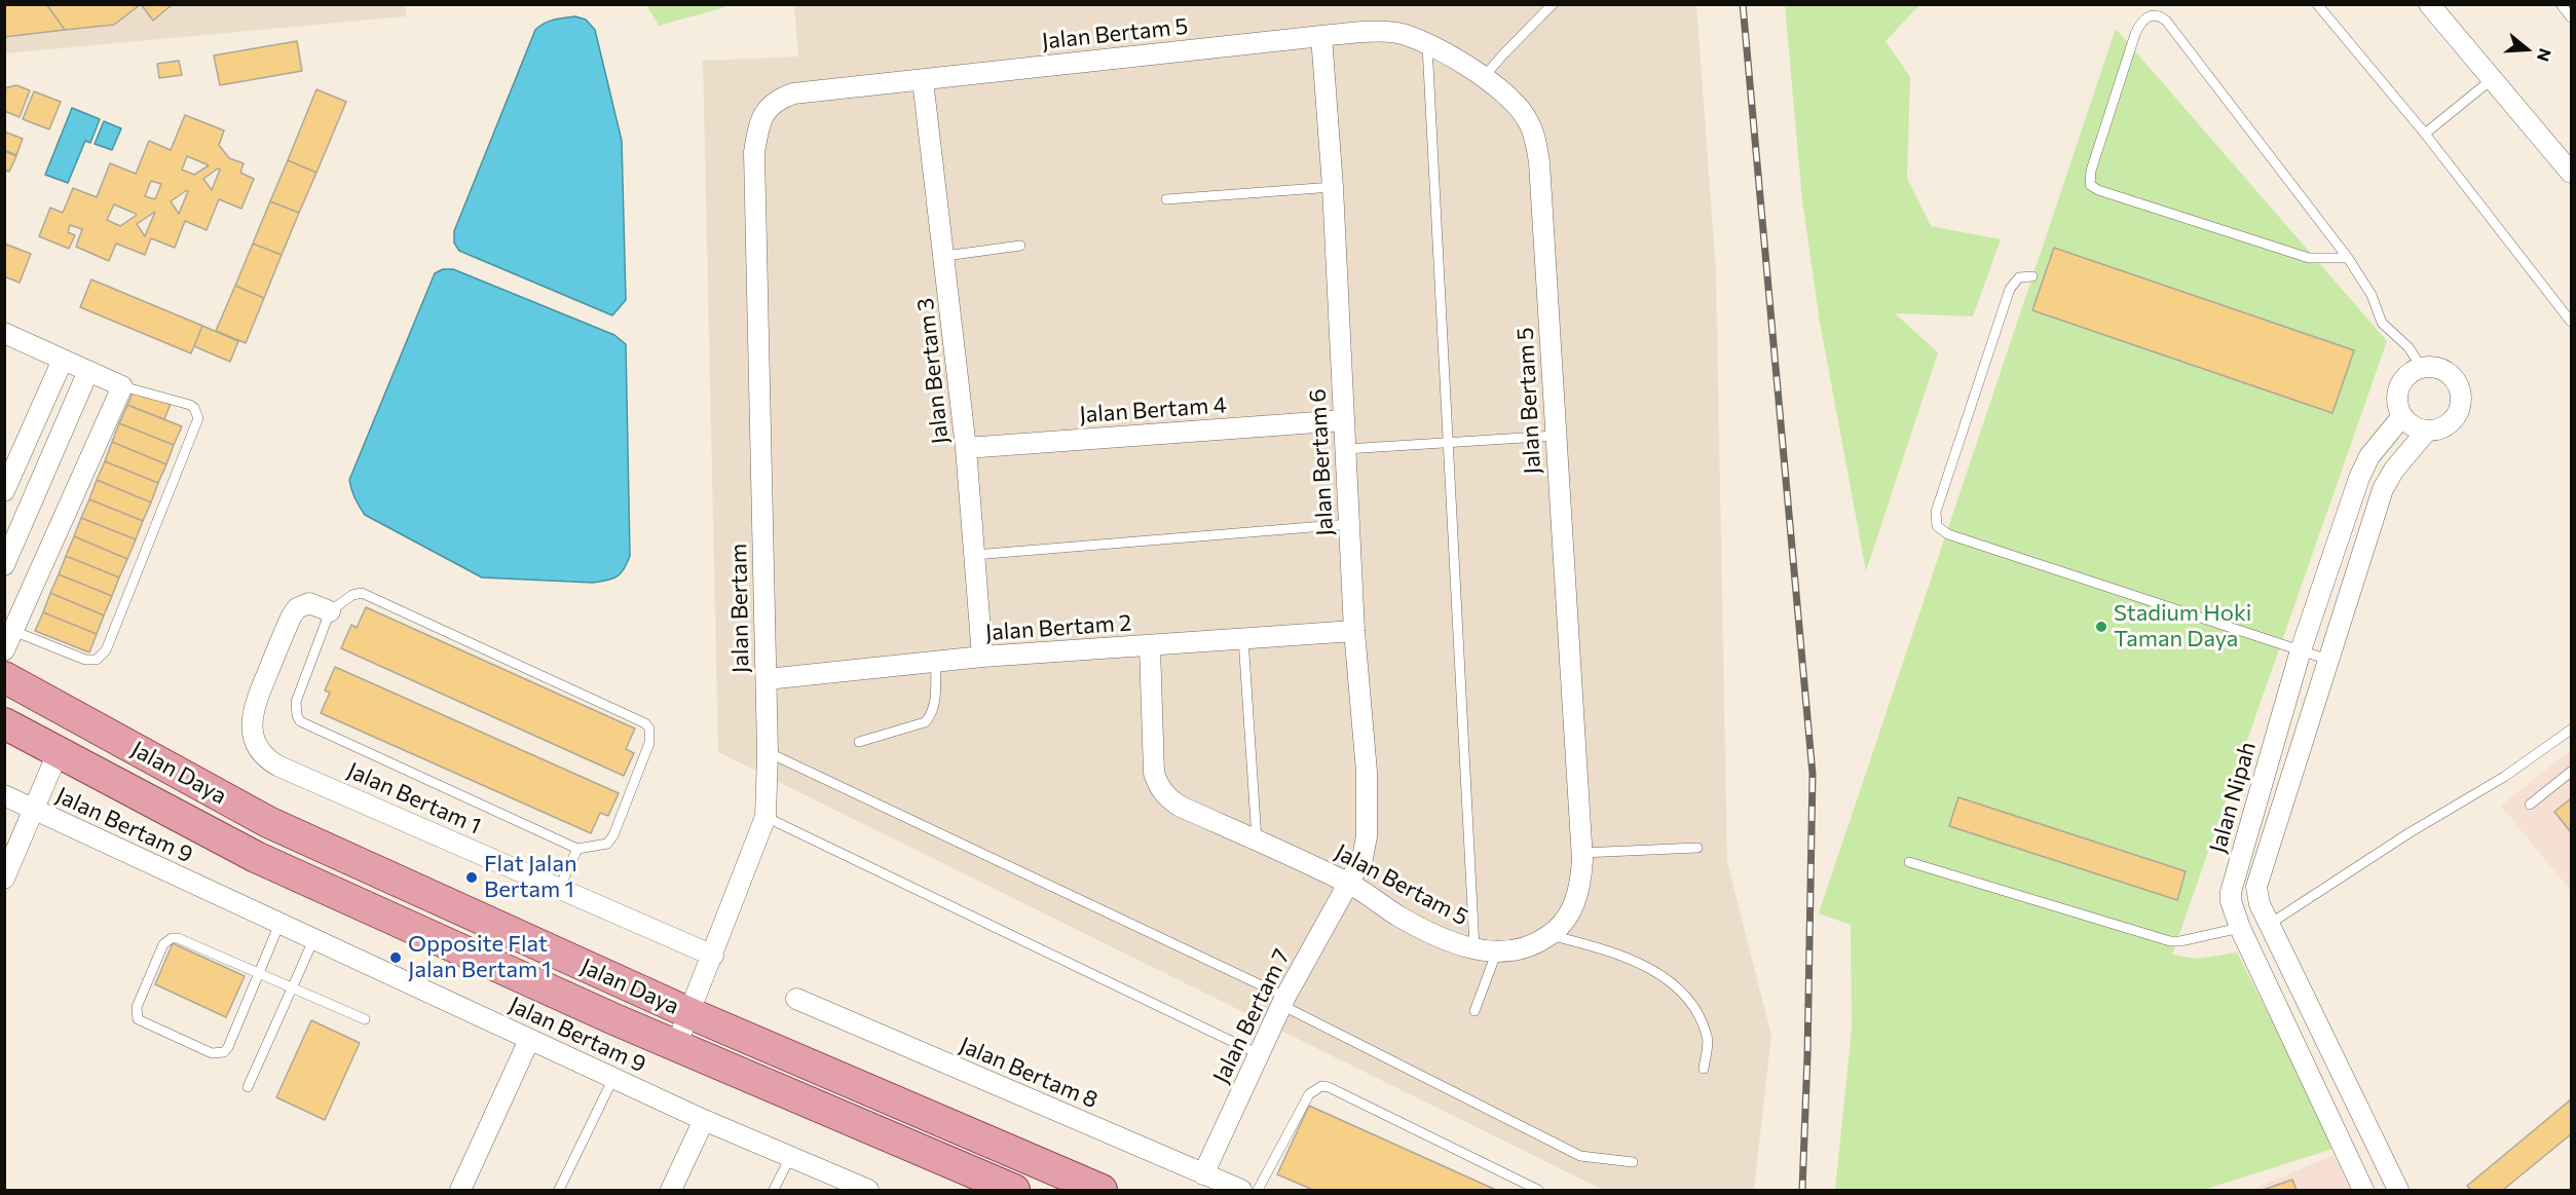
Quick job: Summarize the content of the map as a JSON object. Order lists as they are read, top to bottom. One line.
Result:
{"streets":{"main road":["Jalan Daya"],"street":["Jalan Bertam 5","Jalan Bertam 3","Jalan Bertam 4","Jalan Bertam 6","Jalan Bertam","Jalan Bertam 2","Jalan Nipah","Jalan Bertam 1","Jalan Bertam 9","Jalan Bertam 7","Jalan Bertam 8"]},"crossings":[["Jalan Bertam 5","Jalan Bertam 3"],["Jalan Bertam 5","Jalan Bertam 6"],["Jalan Bertam 5","Jalan Bertam"],["Jalan Bertam 5","Jalan Bertam 2"],["Jalan Bertam 5","Jalan Bertam 7"],["Jalan Bertam 3","Jalan Bertam 4"],["Jalan Bertam 3","Jalan Bertam 2"],["Jalan Bertam 4","Jalan Bertam 6"],["Jalan Bertam 6","Jalan Bertam 2"],["Jalan Bertam 6","Jalan Bertam 7"],["Jalan Bertam","Jalan Bertam 2"],["Jalan Bertam","Jalan Daya"],["Jalan Bertam","Jalan Bertam 1"],["Jalan Bertam 7","Jalan Bertam 8"]],"places":["Stadium Hoki Taman Daya","Flat Jalan Bertam 1","Opposite Flat Jalan Bertam 1"],"north":"right"}
